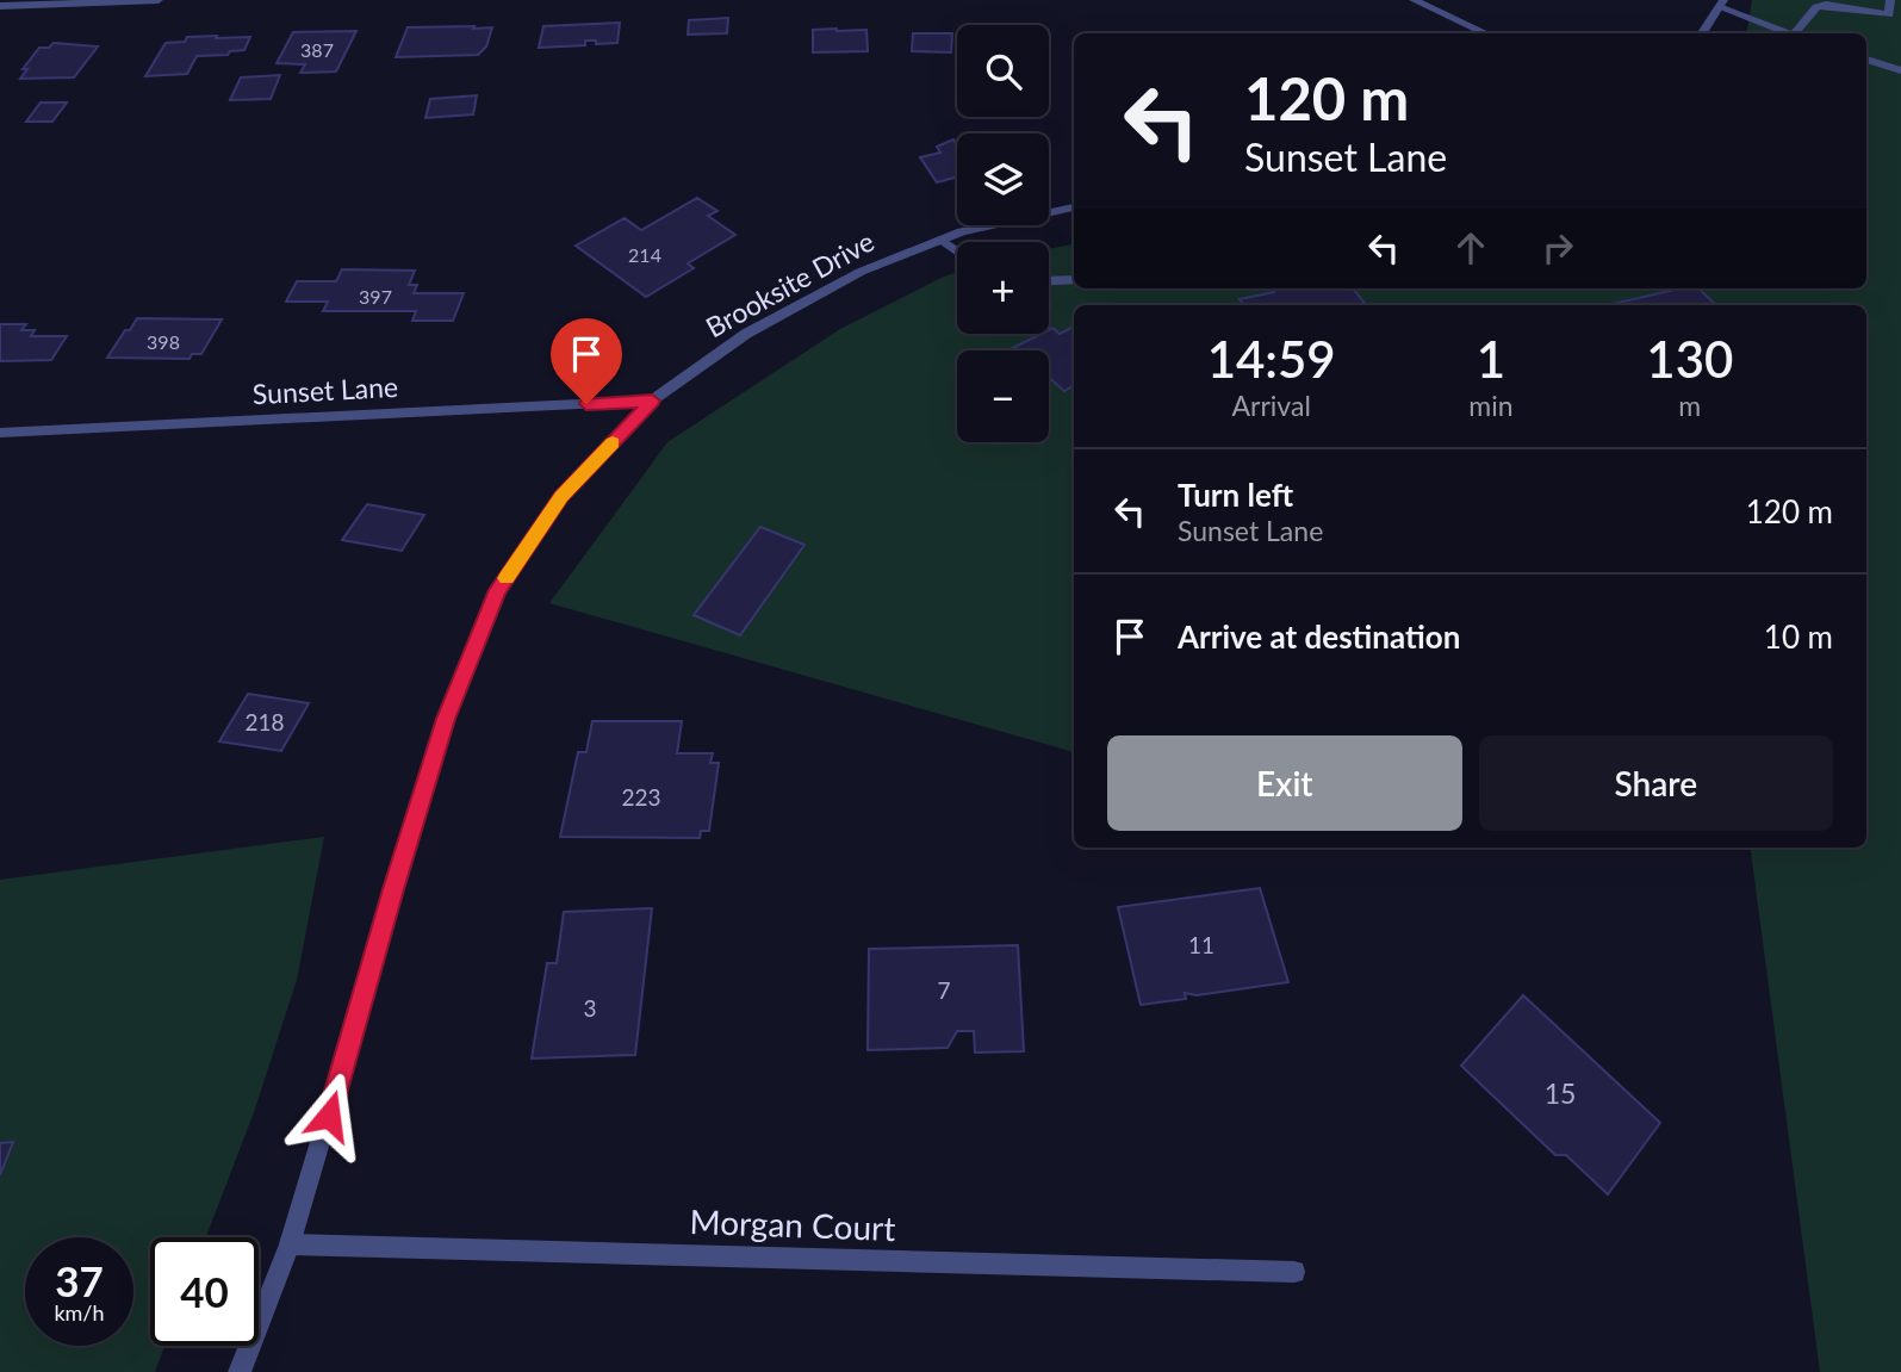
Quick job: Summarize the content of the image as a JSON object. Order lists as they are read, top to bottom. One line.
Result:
{"streets":{"street":["Brooksite Drive","Sunset Lane","Morgan Court"]},"crossings":[["Brooksite Drive","Sunset Lane"],["Brooksite Drive","Morgan Court"]],"house_numbers":["387","214","397","398","218","223","11","7","3","15"],"page":{"map_buttons":["+","−"],"turn":["120 m","Sunset Lane"],"eta":["14:59","Arrival","1","min","130","m"],"list":[{"name":"Turn left","note":"Sunset Lane","value":"120 m"},{"name":"Arrive at destination","value":"10 m"}],"buttons":["Exit","Share"],"speed":"37 km/h","limit":"40"}}
